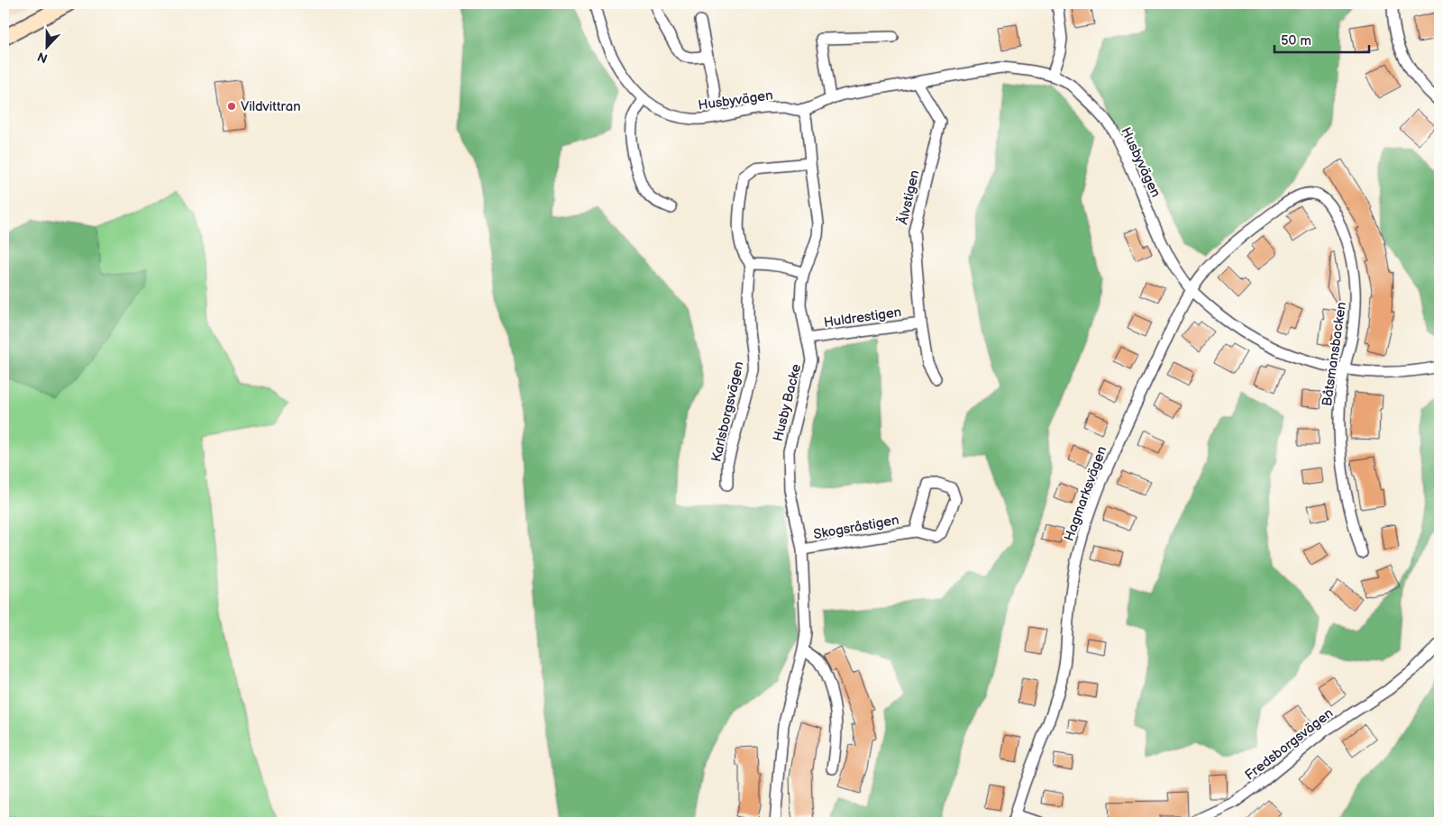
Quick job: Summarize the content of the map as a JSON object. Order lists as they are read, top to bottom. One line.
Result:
{"streets":{"street":["Husbyvägen","Älvstigen","Huldrestigen","Båtsmansbacken","Husby Backe","Karlsborgsvägen","Hagmarksvägen","Skogsråstigen","Fredsborgsvägen"]},"crossings":[["Husbyvägen","Älvstigen"],["Husbyvägen","Båtsmansbacken"],["Husbyvägen","Husby Backe"],["Husbyvägen","Hagmarksvägen"],["Älvstigen","Huldrestigen"],["Huldrestigen","Husby Backe"],["Båtsmansbacken","Hagmarksvägen"],["Husby Backe","Skogsråstigen"]],"places":["Vildvittran"],"scale_bar":"50 m","north":"bottom"}
